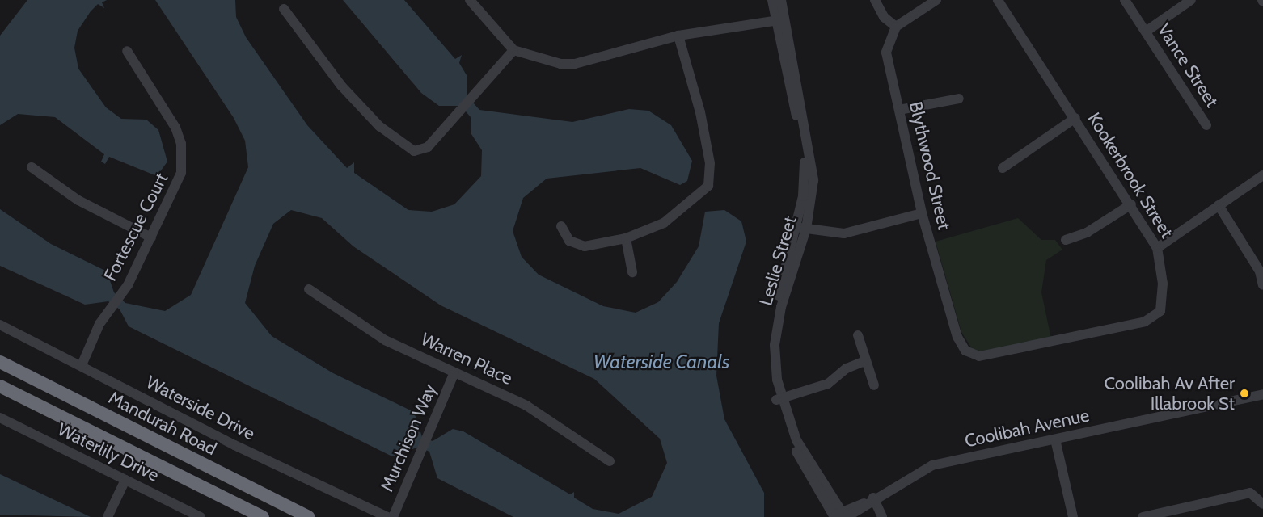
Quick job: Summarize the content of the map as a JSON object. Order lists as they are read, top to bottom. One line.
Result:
{"streets":{"highway":["Mandurah Road"],"street":["Vance Street","Blythwood Street","Kookerbrook Street","Fortescue Court","Leslie Street","Warren Place","Waterside Drive","Coolibah Avenue","Murchison Way","Waterlily Drive"]},"crossings":[["Blythwood Street","Kookerbrook Street"],["Fortescue Court","Waterside Drive"],["Leslie Street","Coolibah Avenue"],["Warren Place","Murchison Way"]],"water":["Waterside Canals"],"places":["Coolibah Av After Illabrook St"]}
